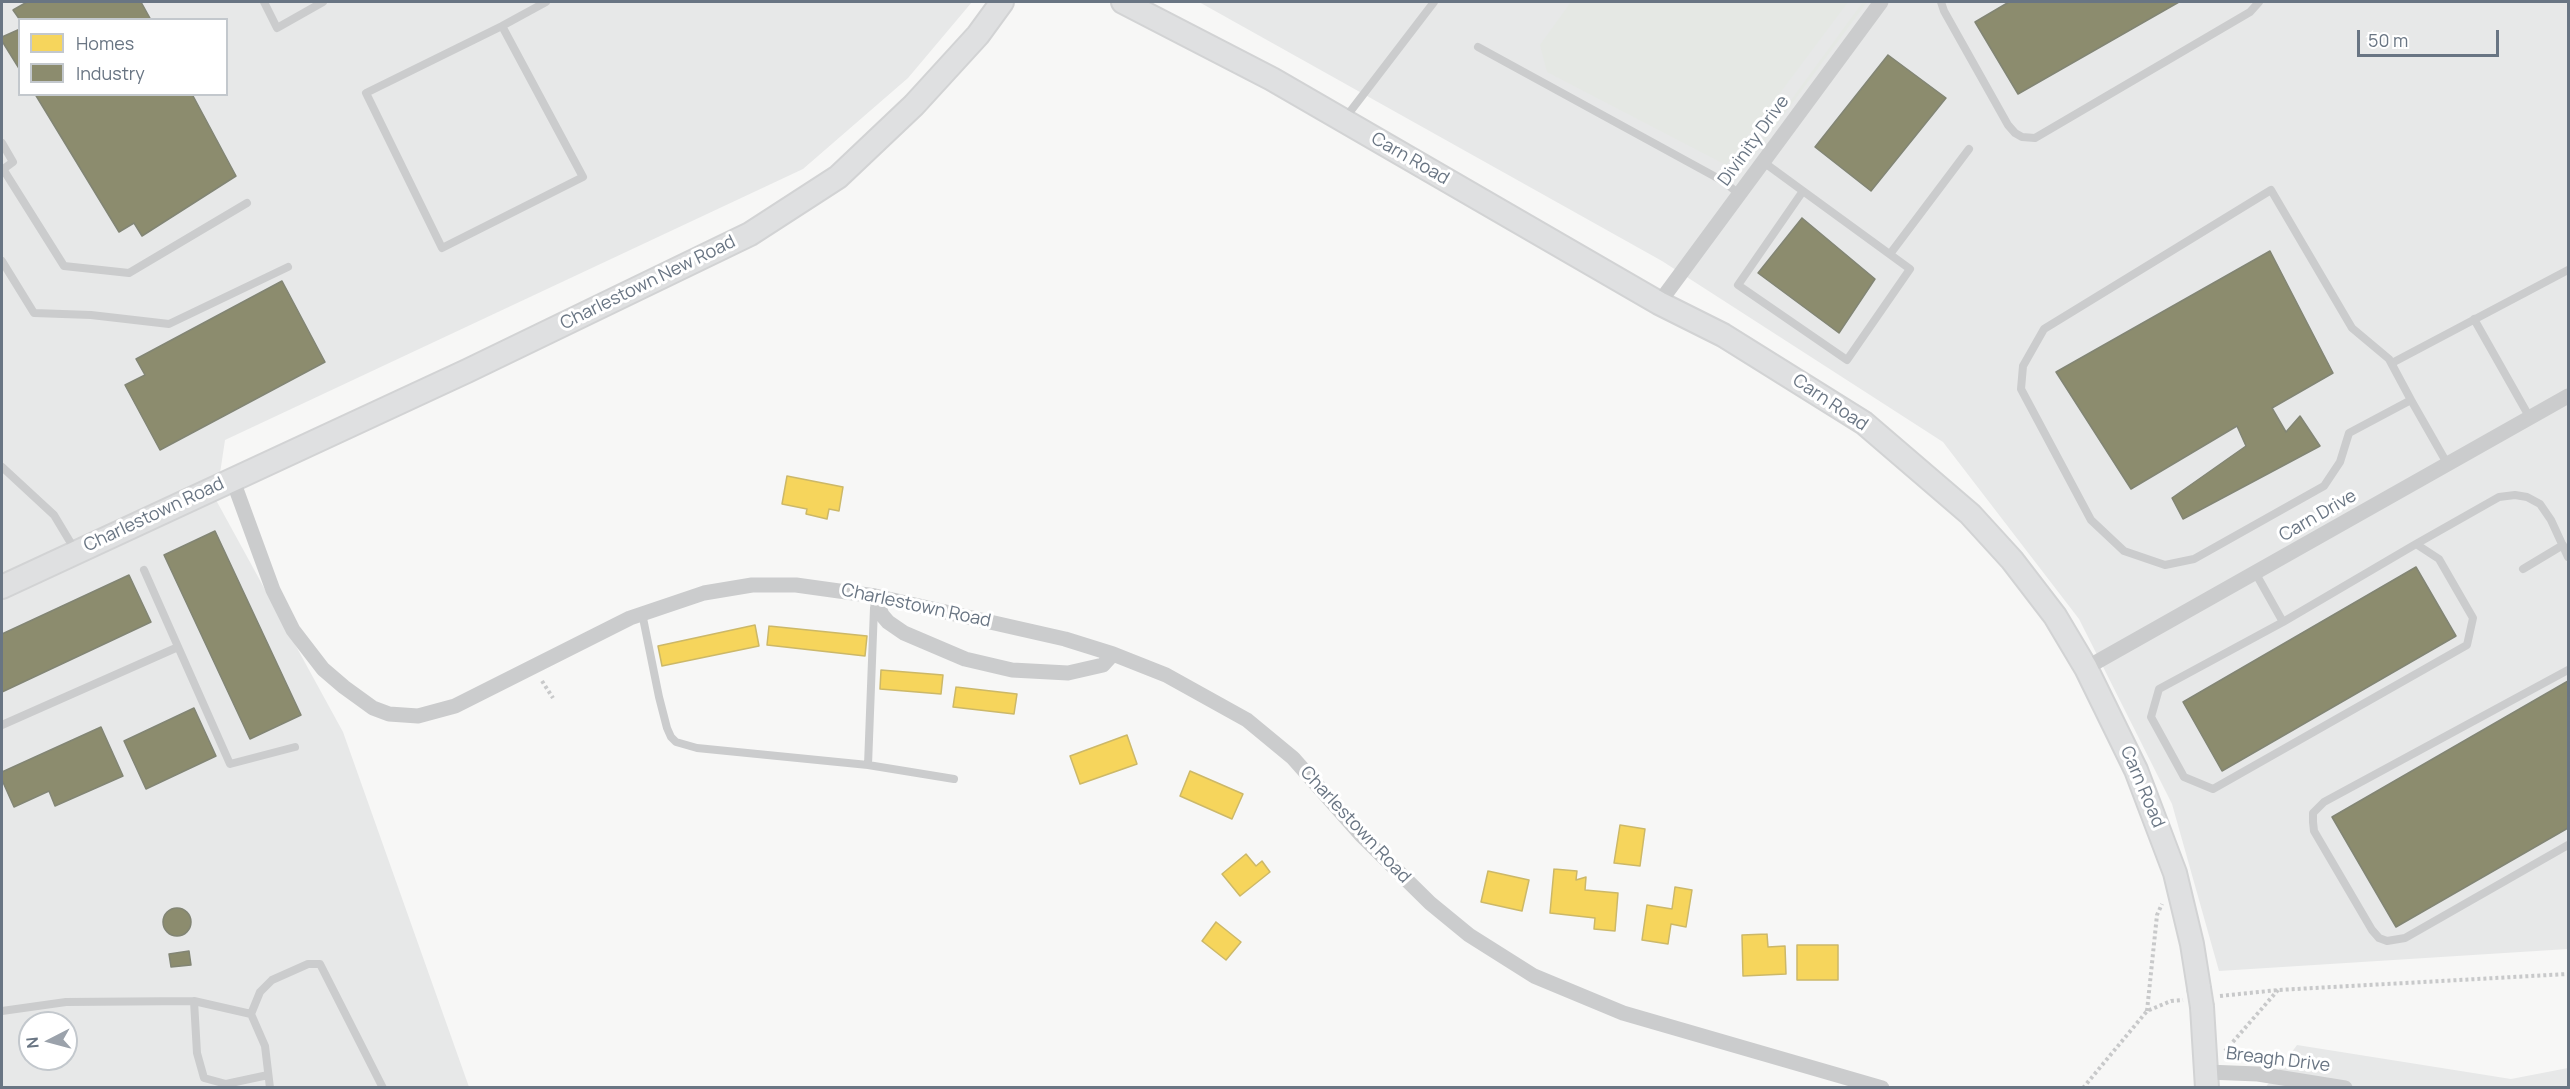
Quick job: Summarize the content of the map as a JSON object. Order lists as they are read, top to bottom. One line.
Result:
{"streets":{"main road":["Carn Road","Charlestown New Road","Charlestown Road"],"street":["Divinity Drive","Carn Drive","Breagh Drive"]},"crossings":[["Divinity Drive","Carn Road"],["Carn Road","Carn Drive"],["Carn Road","Breagh Drive"],["Charlestown New Road","Charlestown Road"]],"legend":["Homes","Industry"],"scale_bar":"50 m","north":"left"}
